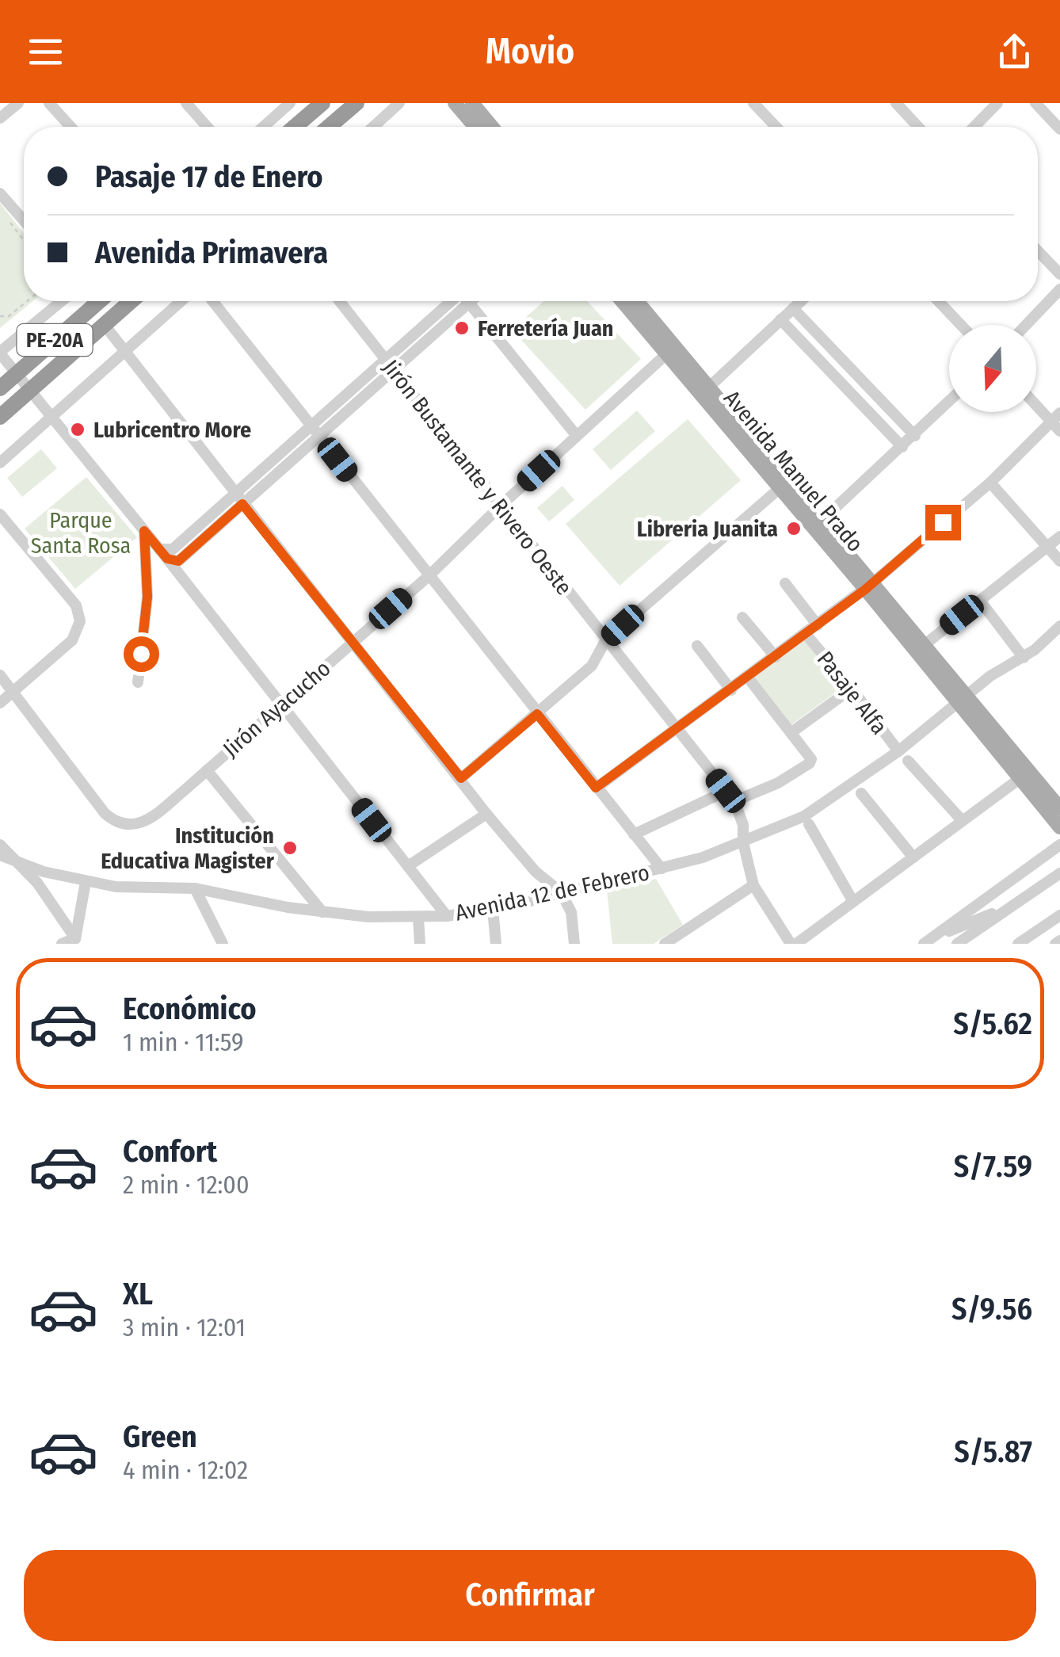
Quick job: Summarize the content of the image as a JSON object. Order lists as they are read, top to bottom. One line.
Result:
{"streets":{"highway":["PE-20A"],"main road":["Avenida Manuel Prado"],"street":["Jirón Bustamante y Rivero Oeste","Pasaje Alfa","Jirón Ayacucho","Avenida 12 de Febrero"]},"crossings":[["Avenida Manuel Prado","Jirón Ayacucho"],["Avenida Manuel Prado","Avenida 12 de Febrero"],["Jirón Bustamante y Rivero Oeste","Jirón Ayacucho"],["Jirón Bustamante y Rivero Oeste","Avenida 12 de Febrero"],["Pasaje Alfa","Avenida 12 de Febrero"]],"parks":["Parque Santa Rosa"],"places":["Ferretería Juan","Lubricentro More","Libreria Juanita","Institución Educativa Magister"],"north":"bottom","page":{"header":"Movio","banner":["Pasaje 17 de Enero","Avenida Primavera"],"list":[{"name":"Económico","note":"1 min · 11:59","value":"S/5.62"},{"name":"Confort","note":"2 min · 12:00","value":"S/7.59"},{"name":"XL","note":"3 min · 12:01","value":"S/9.56"},{"name":"Green","note":"4 min · 12:02","value":"S/5.87"}],"buttons":"Confirmar"}}
